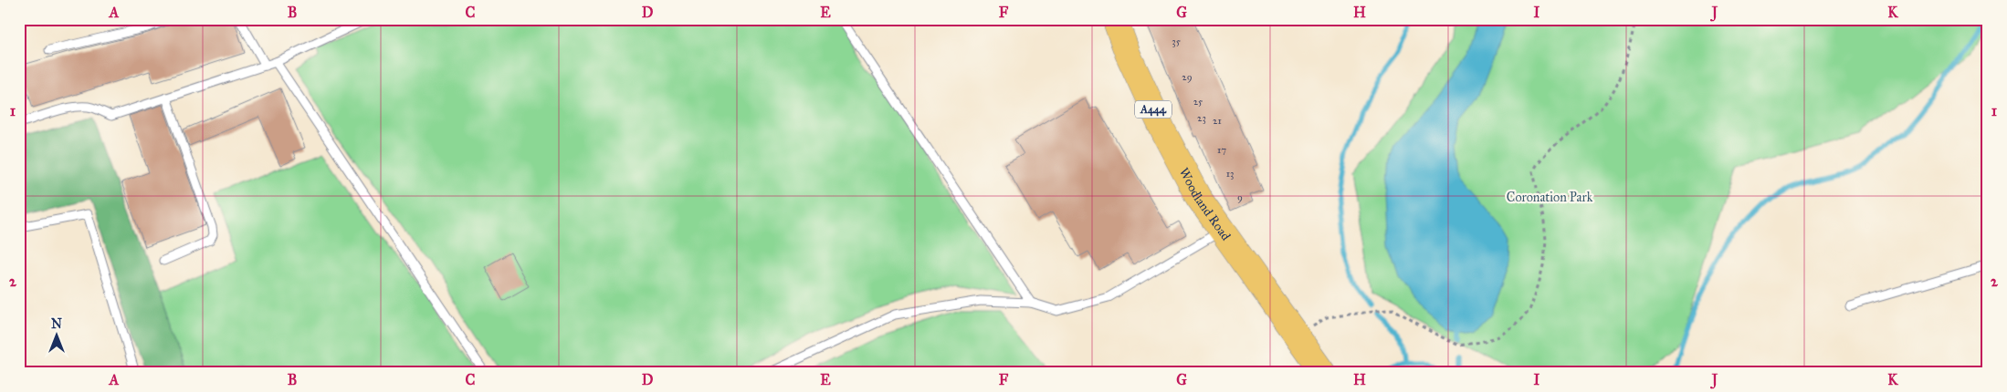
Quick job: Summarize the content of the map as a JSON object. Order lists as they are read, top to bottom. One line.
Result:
{"streets":{"highway":["A444","Woodland Road"]},"parks":["Coronation Park"],"house_numbers":["35","29","25","23","21","17","13","9"],"north":"top","grid":{"columns":["A","B","C","D","E","F","G","H","I","J","K"],"rows":["1","2"]}}
